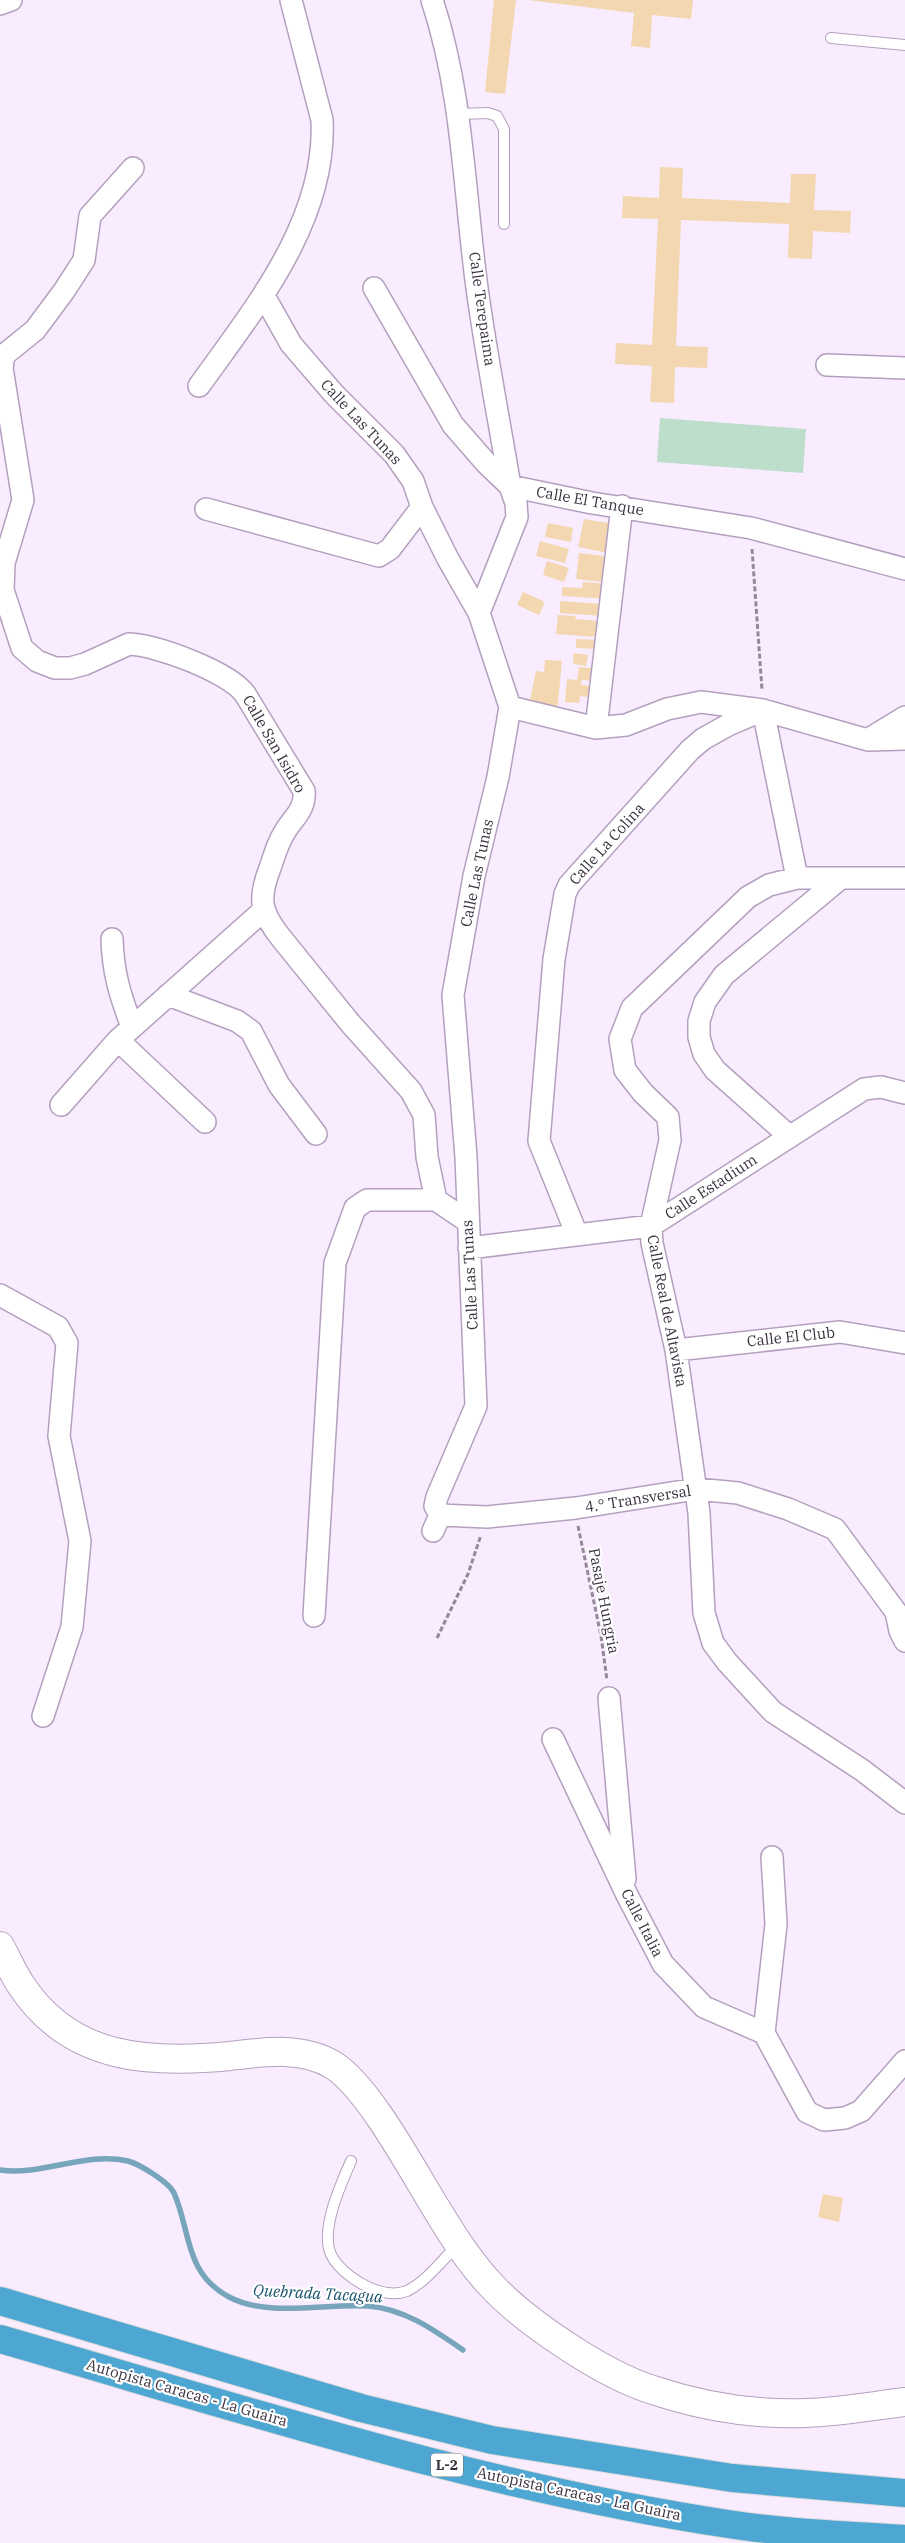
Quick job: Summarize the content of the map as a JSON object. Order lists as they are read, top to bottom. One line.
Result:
{"streets":{"highway":["Autopista Caracas - La Guaira","L-2"],"street":["Calle Terepaima","Calle Las Tunas","Calle El Tanque","Calle San Isidro","Calle La Colina","Calle Estadium","Calle Real de Altavista","Calle El Club","4.° Transversal","Calle Italia"],"path":["Pasaje Hungria"]},"crossings":[["Calle Terepaima","Calle Las Tunas"],["Calle Terepaima","Calle El Tanque"],["Calle Las Tunas","Calle Estadium"],["Calle Las Tunas","4.° Transversal"],["Calle La Colina","Calle Estadium"],["Calle Estadium","Calle Real de Altavista"],["Calle Real de Altavista","Calle El Club"],["Calle Real de Altavista","4.° Transversal"],["4.° Transversal","Pasaje Hungria"]],"water":["Quebrada Tacagua"]}
